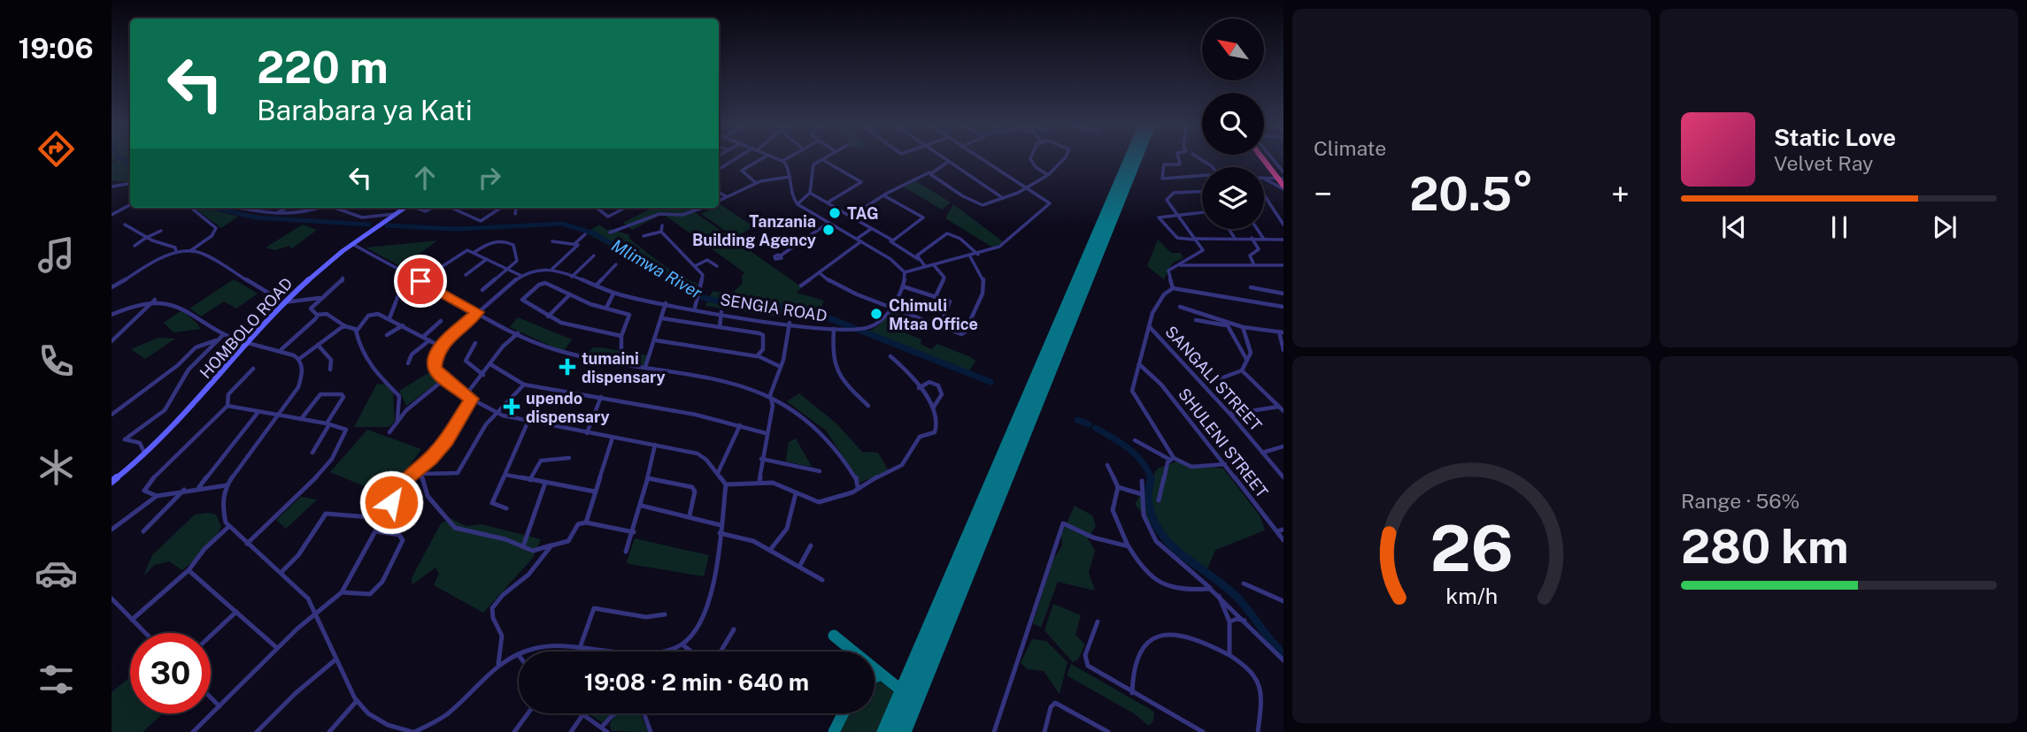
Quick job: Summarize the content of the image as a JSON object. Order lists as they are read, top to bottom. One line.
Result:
{"streets":{"street":["SENGIA ROAD","HOMBOLO ROAD","SANGALI STREET","SHULENI STREET"]},"water":["Mlimwa River"],"places":{"other":["TAG","Tanzania Building Agency","Chimuli Mtaa Office"],"health":["tumaini dispensary","upendo dispensary"]},"north":"top left","page":{"tabs":"19:06","tile":["Climate",["Range · 56%","280 km"]],"turn":["220 m","Barabara ya Kati"],"song":["Static Love","Velvet Ray"],"heat":["−","20.5°","+"],"limit":"30","trip":"19:08 · 2 min · 640 m","gauge":["26","km/h"]}}
